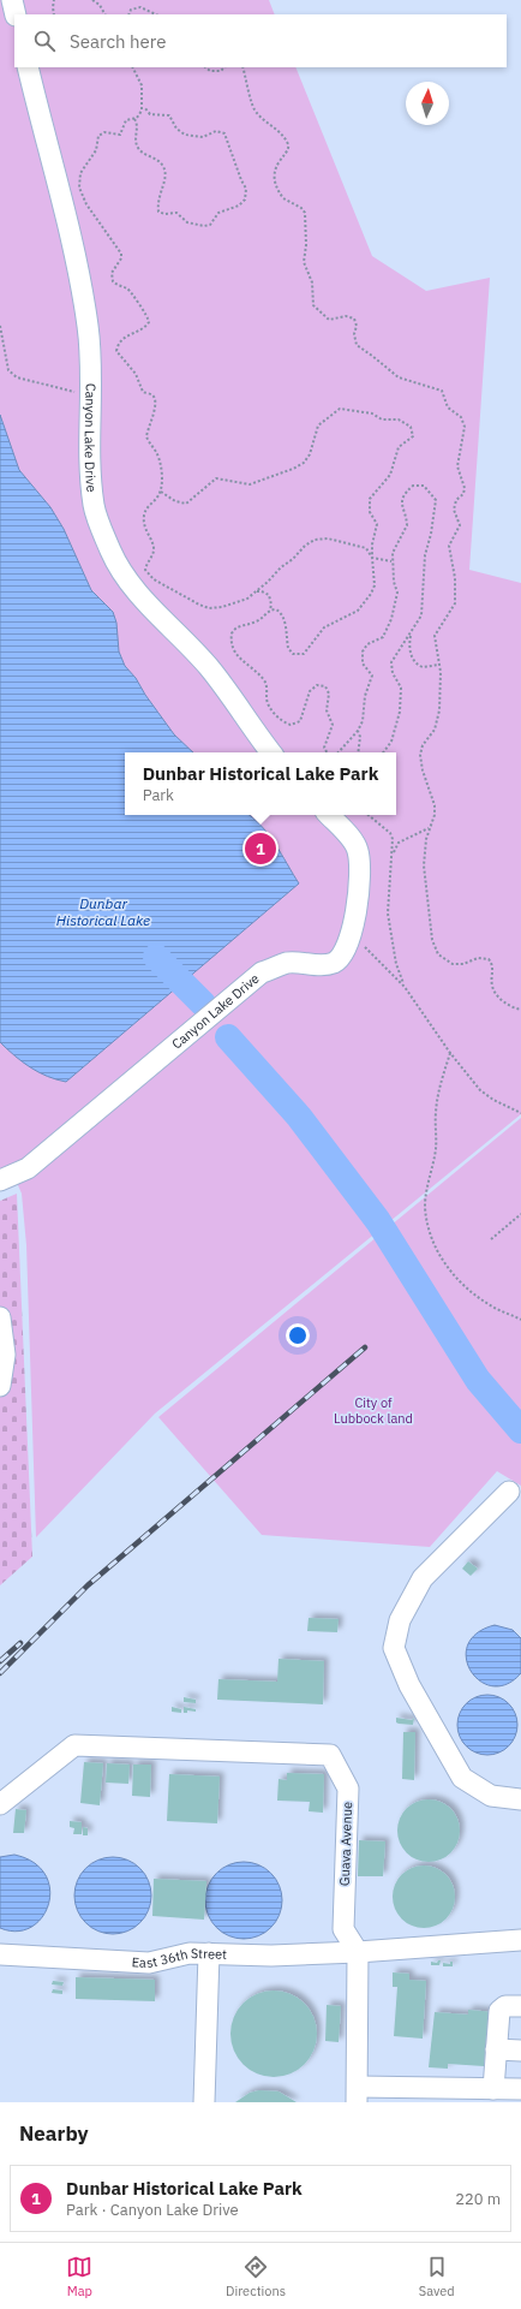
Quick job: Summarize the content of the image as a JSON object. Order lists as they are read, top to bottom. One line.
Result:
{"streets":{"street":["Canyon Lake Drive","Guava Avenue","East 36th Street"]},"crossings":[["Guava Avenue","East 36th Street"]],"water":["Dunbar Historical Lake"],"parks":["City of Lubbock land"],"north":"top","page":{"search":"Search here","popup":["Dunbar Historical Lake Park","Park"],"pins":"1","heading":"Nearby","list":[{"mark":"1","name":"Dunbar Historical Lake Park","note":"Park · Canyon Lake Drive","value":"220 m"}],"nav":["Map","Directions","Saved"]}}
